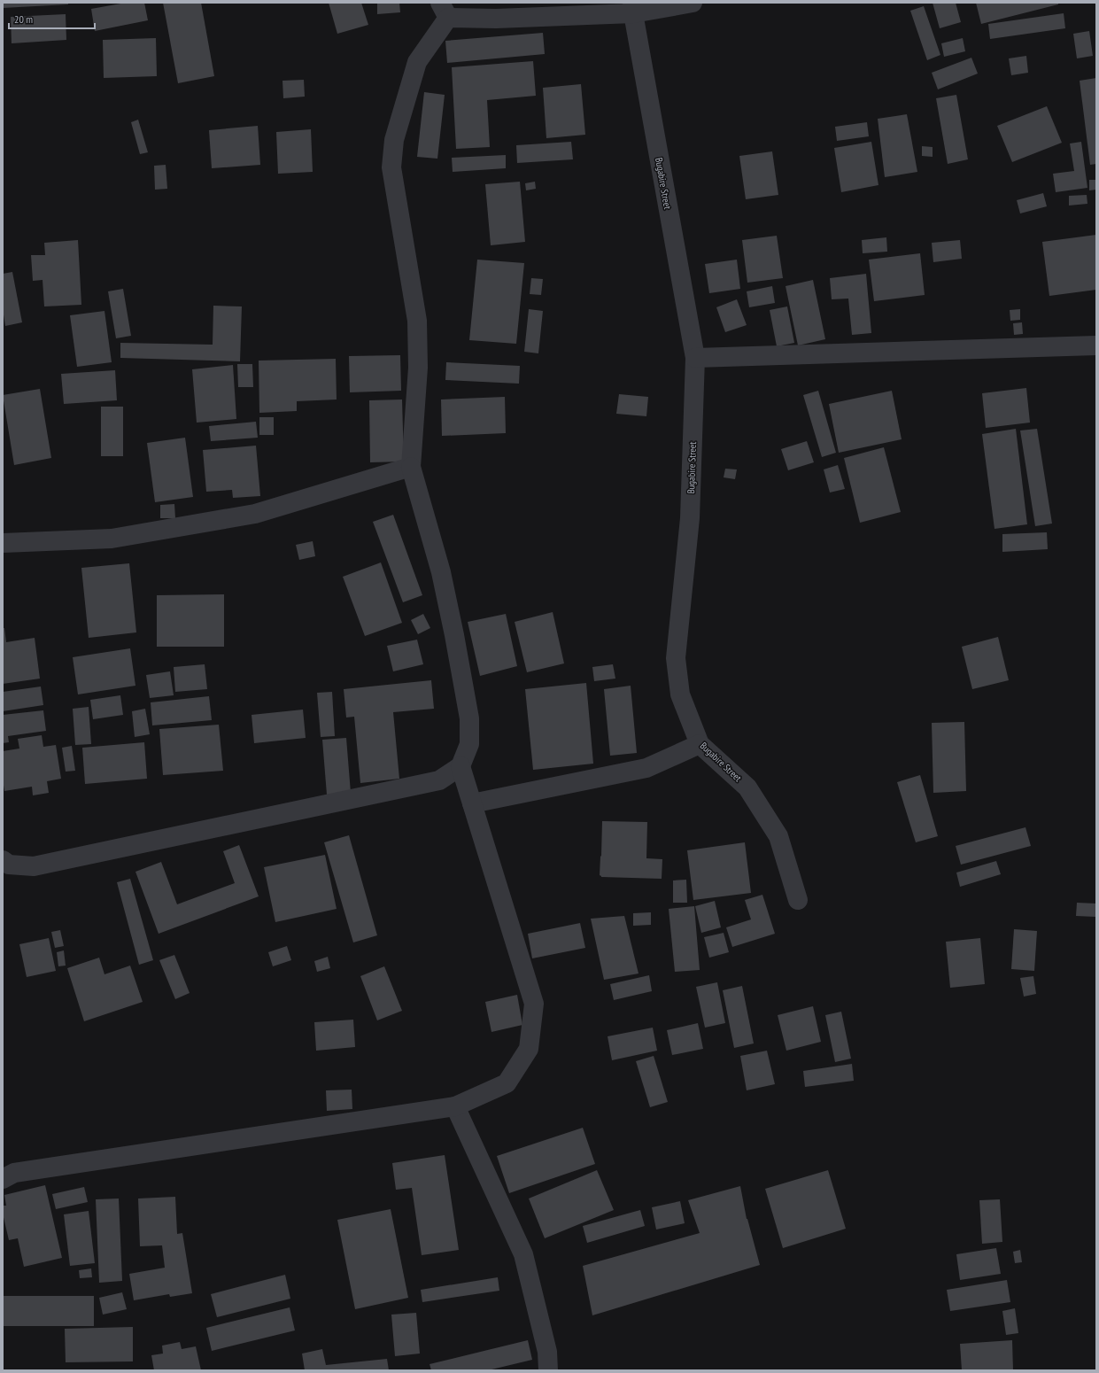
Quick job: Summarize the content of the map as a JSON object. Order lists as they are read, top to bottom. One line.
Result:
{"streets":{"street":["Bugabire Street"]},"scale_bar":"20 m"}
